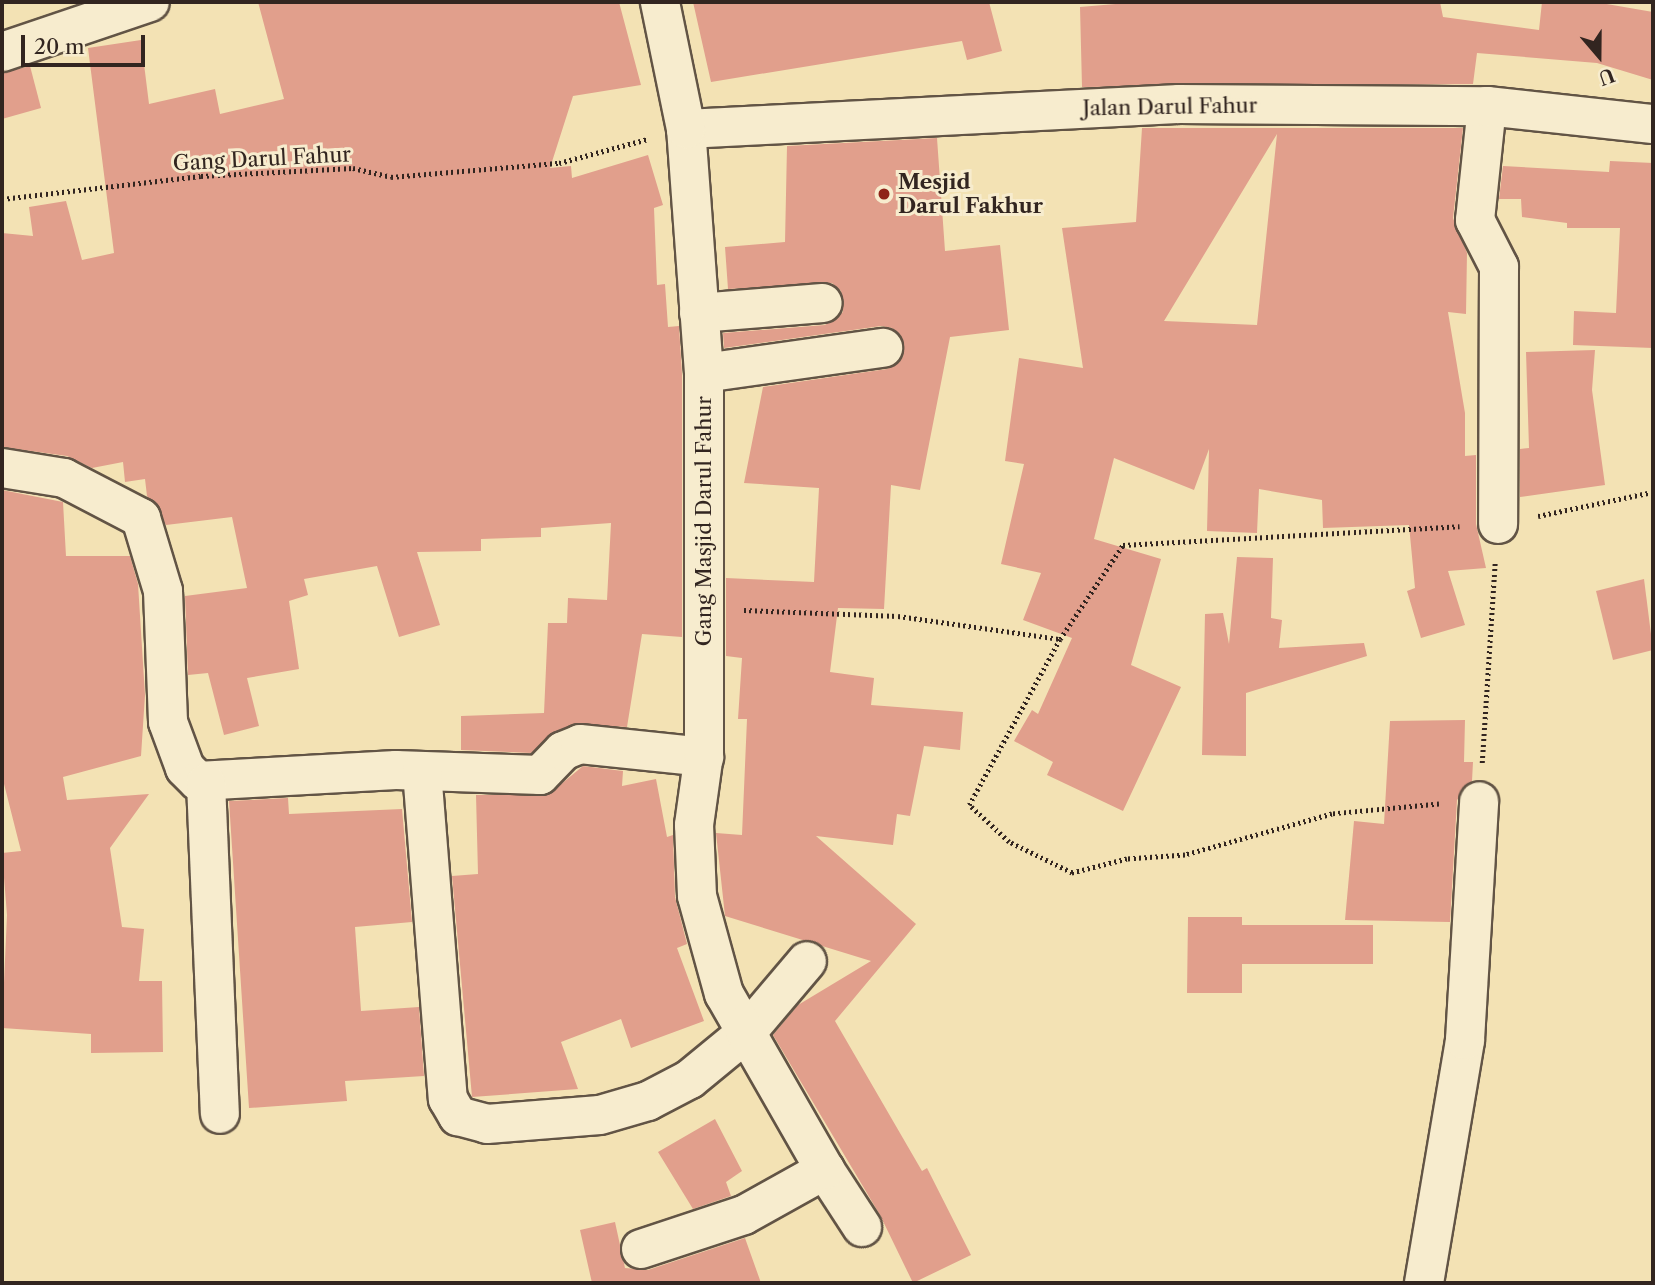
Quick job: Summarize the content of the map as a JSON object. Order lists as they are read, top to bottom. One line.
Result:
{"streets":{"street":["Jalan Darul Fahur","Gang Masjid Darul Fahur"],"path":["Gang Darul Fahur"]},"crossings":[["Jalan Darul Fahur","Gang Darul Fahur"],["Jalan Darul Fahur","Gang Masjid Darul Fahur"],["Gang Darul Fahur","Gang Masjid Darul Fahur"]],"places":["Mesjid Darul Fakhur"],"scale_bar":"20 m","north":"bottom"}
